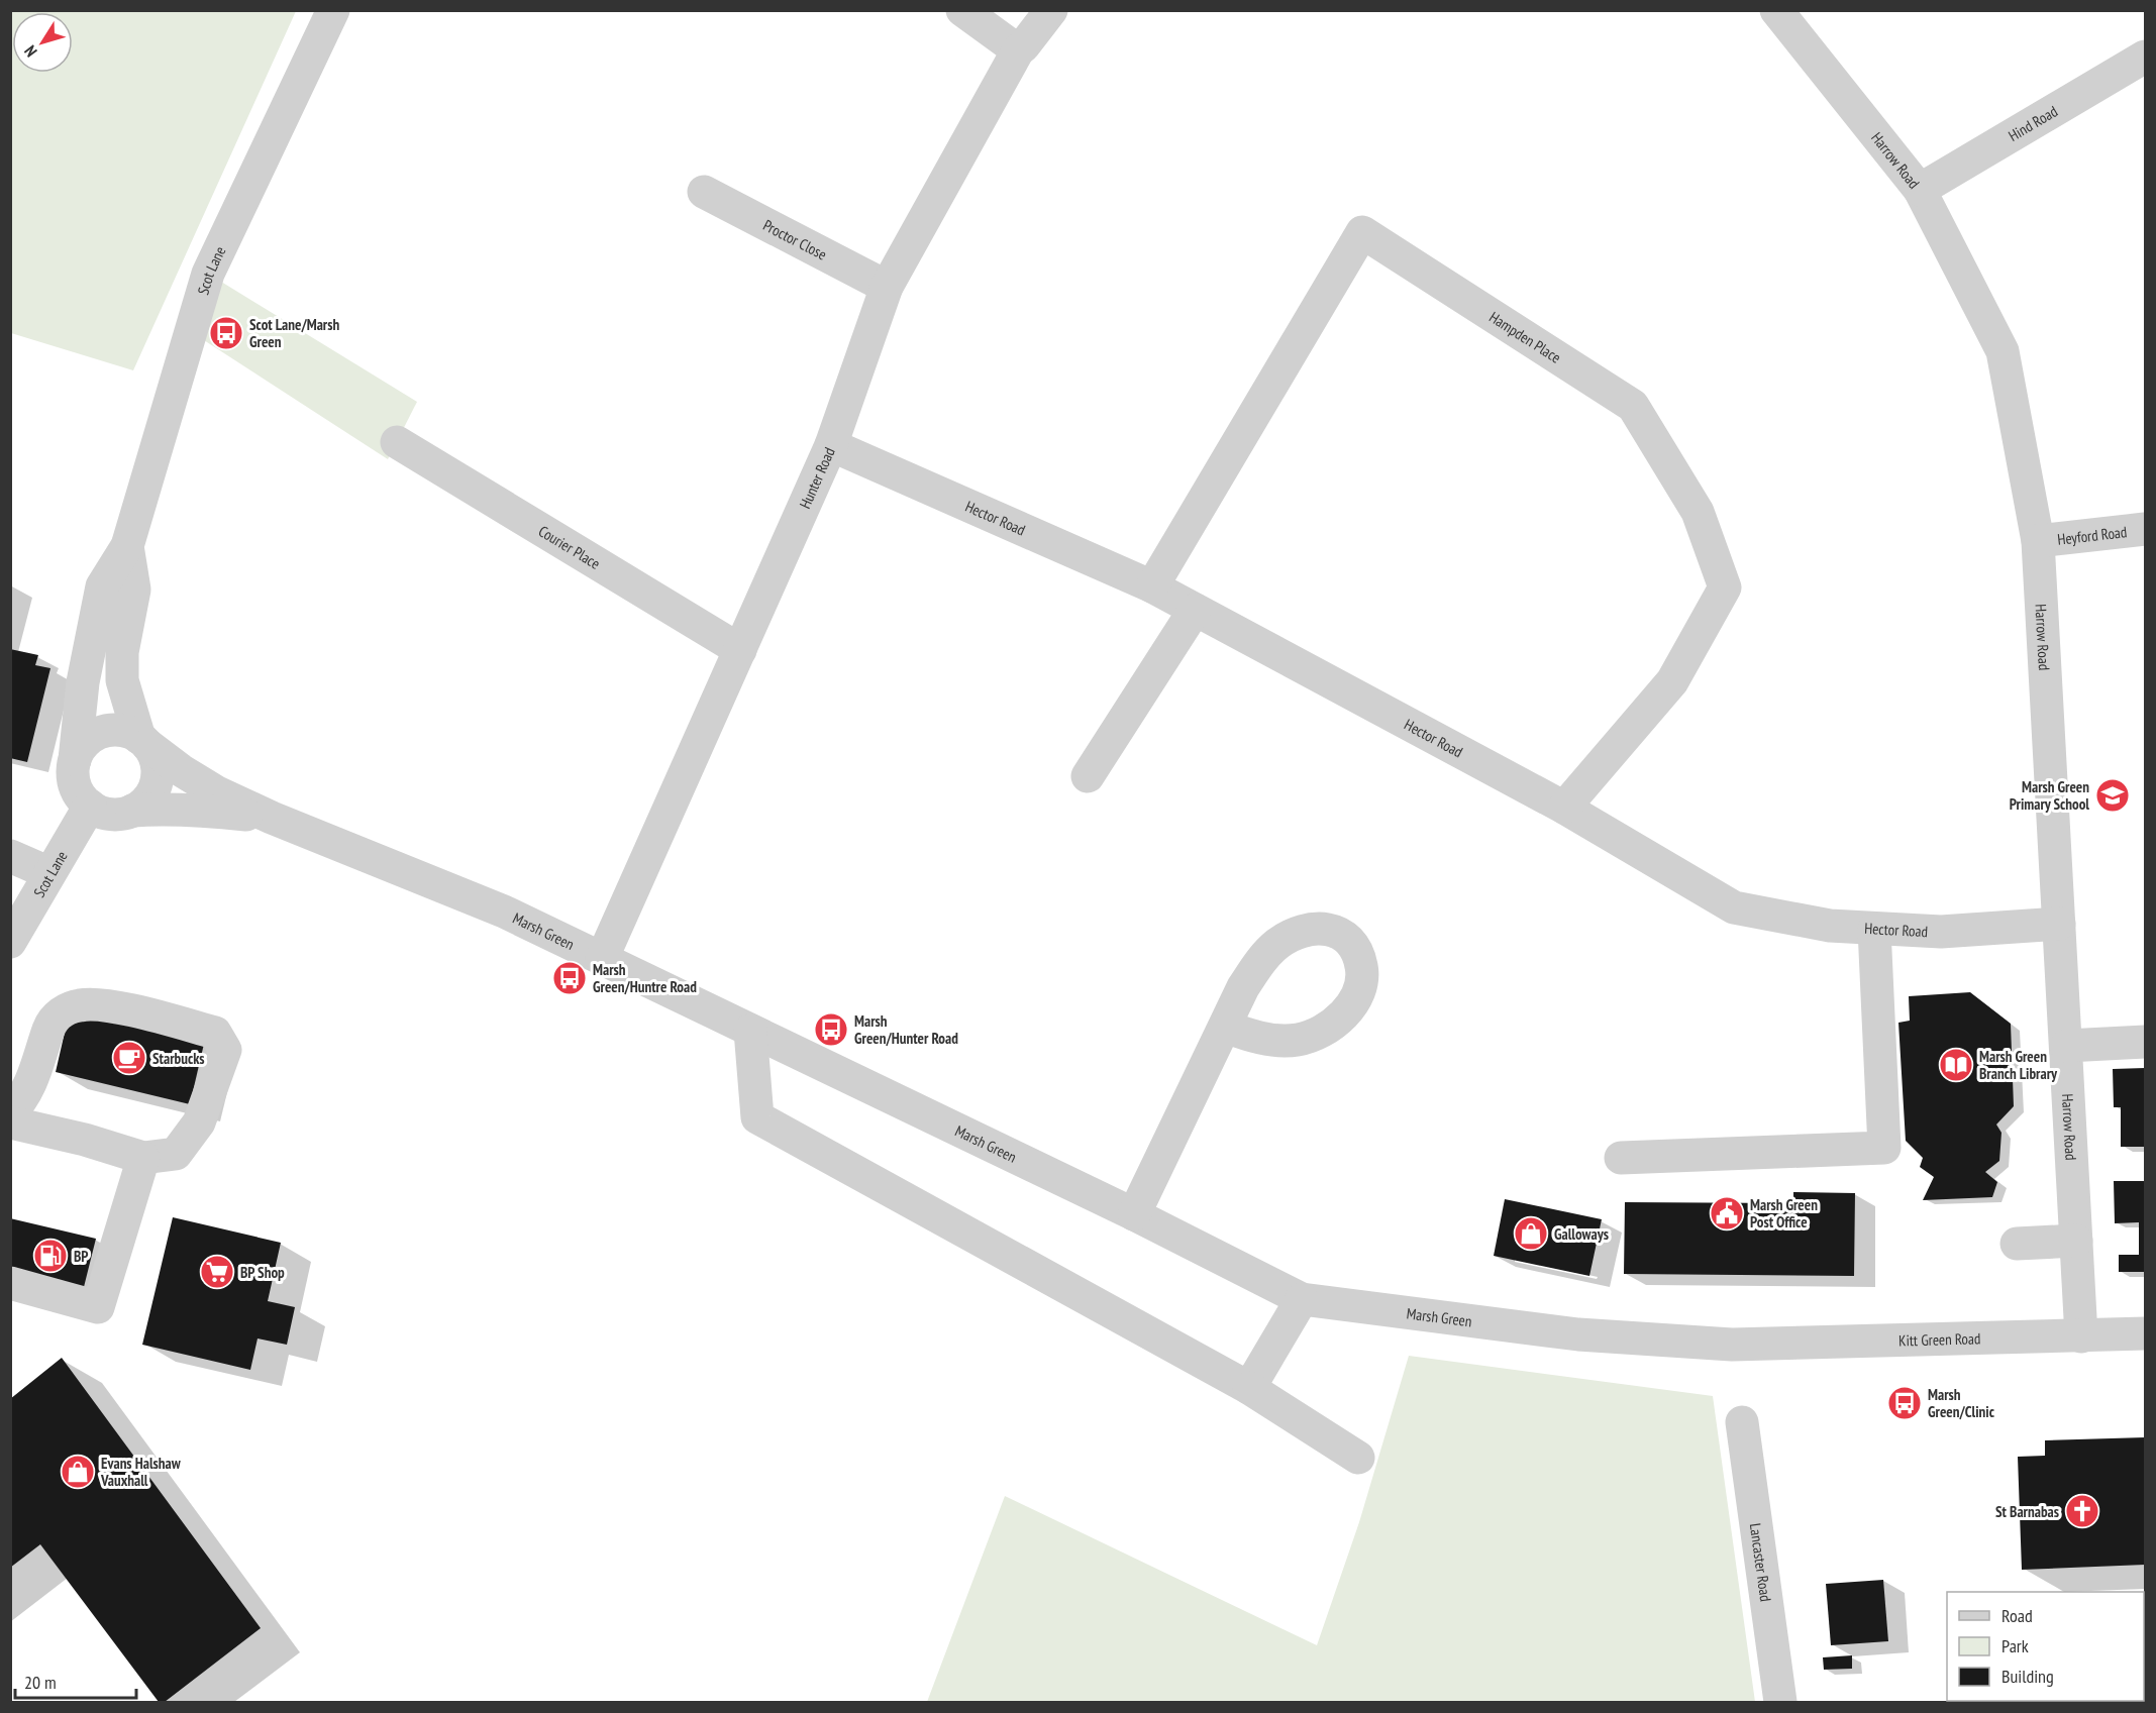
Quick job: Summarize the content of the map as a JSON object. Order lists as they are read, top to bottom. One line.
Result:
{"streets":{"street":["Hind Road","Harrow Road","Proctor Close","Scot Lane","Hampden Place","Hunter Road","Hector Road","Heyford Road","Courier Place","Marsh Green","Kitt Green Road","Lancaster Road"]},"crossings":[["Hind Road","Harrow Road"],["Harrow Road","Hector Road"],["Harrow Road","Heyford Road"],["Harrow Road","Kitt Green Road"],["Proctor Close","Hunter Road"],["Scot Lane","Marsh Green"],["Hampden Place","Hector Road"],["Hunter Road","Hector Road"],["Hunter Road","Courier Place"],["Hunter Road","Marsh Green"],["Marsh Green","Kitt Green Road"]],"places":{"bus stop":["Scot Lane/Marsh Green","Marsh Green/Huntre Road","Marsh Green/Hunter Road","Marsh Green/Clinic"],"school or university":["Marsh Green Primary School"],"cafe":["Starbucks"],"library":["Marsh Green Branch Library"],"public building":["Marsh Green Post Office"],"shop":["Galloways","Evans Halshaw Vauxhall"],"fuel station":["BP"],"supermarket":["BP Shop"],"church":["St Barnabas"]},"legend":["Road","Park","Building"],"scale_bar":"20 m","north":"bottom left"}
